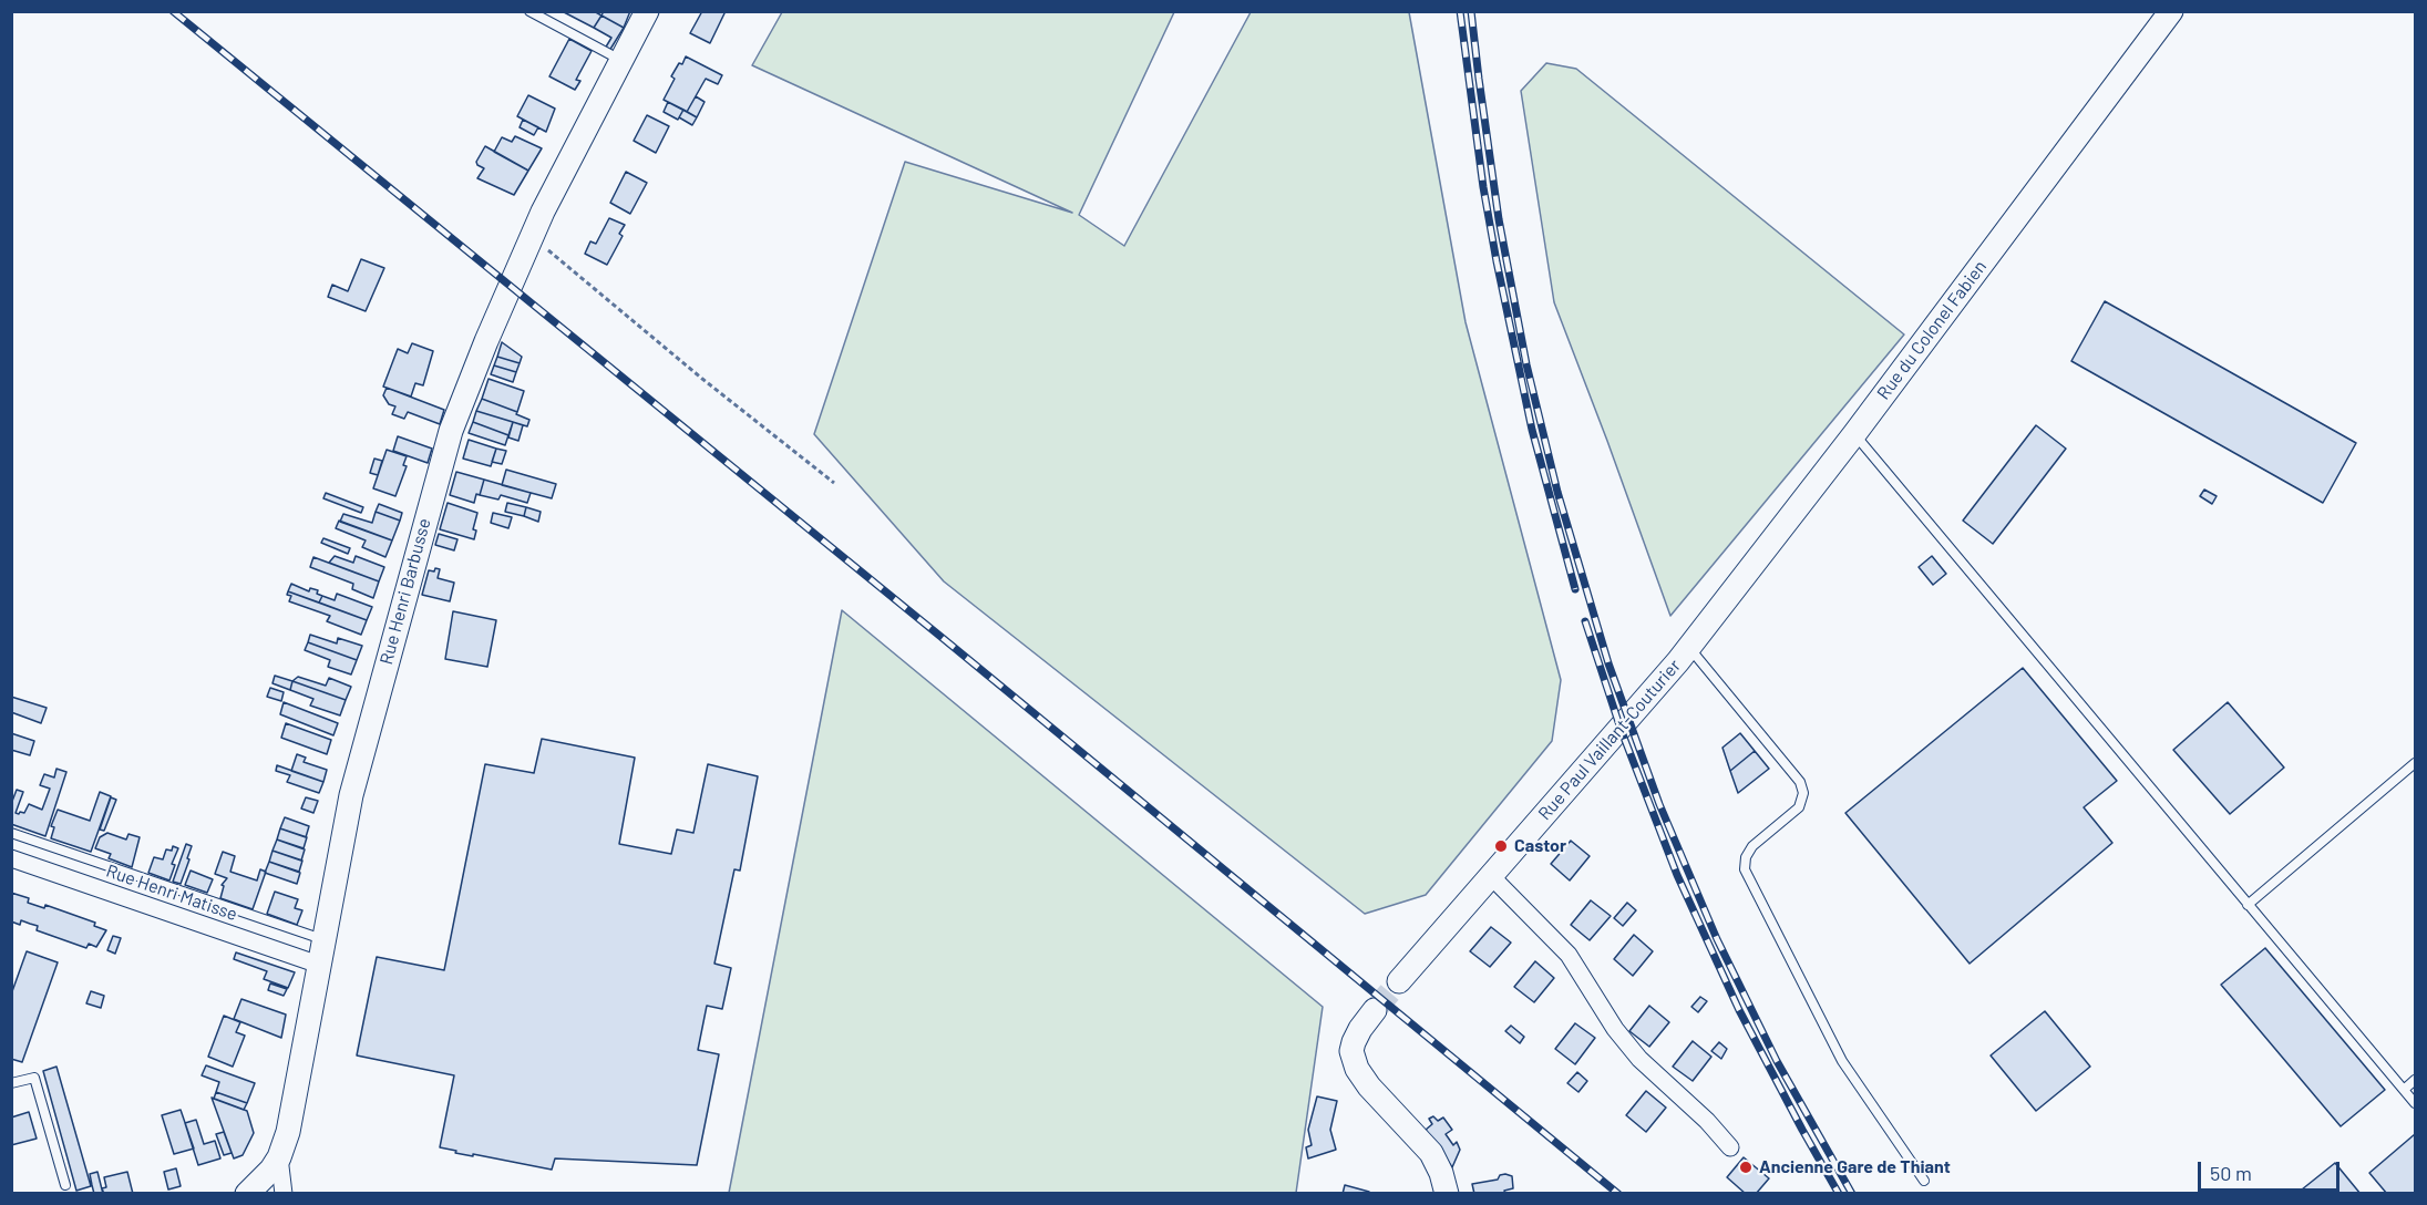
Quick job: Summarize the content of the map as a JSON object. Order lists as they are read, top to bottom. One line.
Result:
{"streets":{"street":["Rue du Colonel Fabien","Rue Henri Barbusse","Rue Paul Vaillant-Couturier","Rue Henri Matisse"]},"crossings":[["Rue du Colonel Fabien","Rue Paul Vaillant-Couturier"],["Rue Henri Barbusse","Rue Henri Matisse"]],"places":["Castor","Ancienne Gare de Thiant"],"scale_bar":"50 m"}
